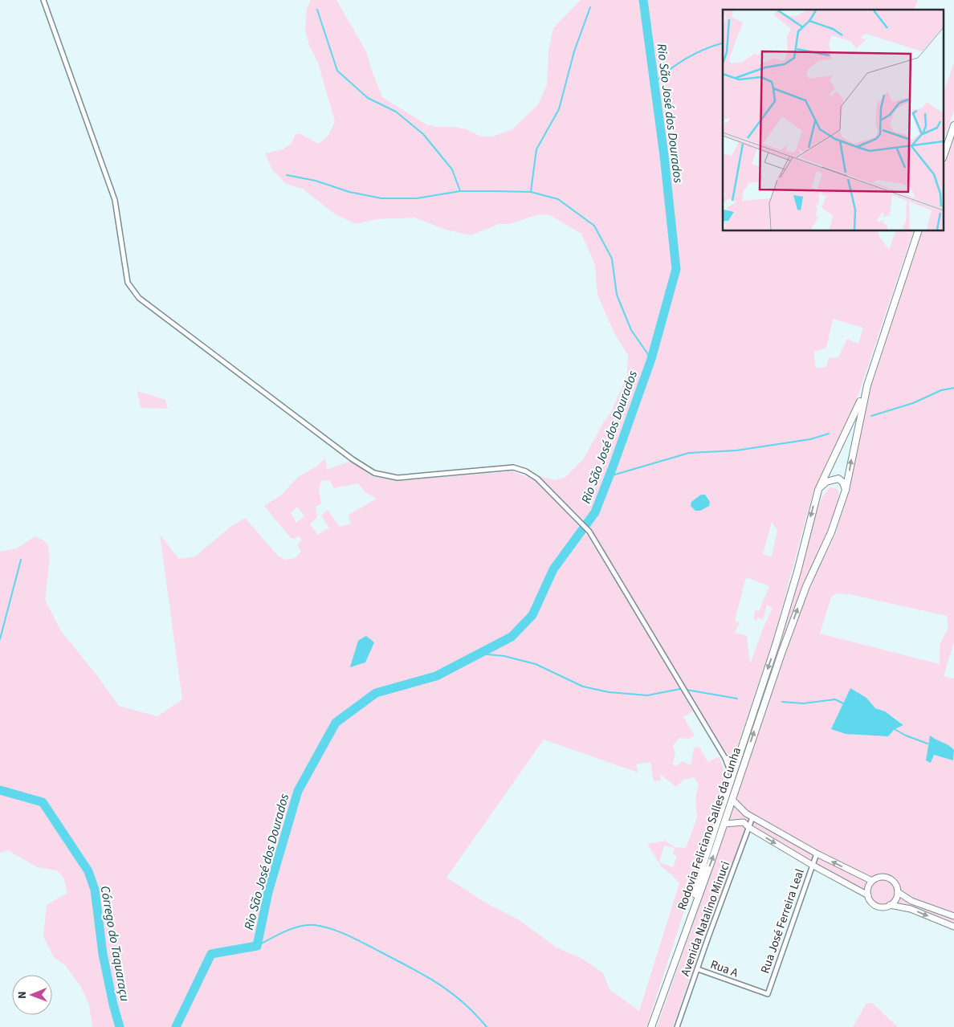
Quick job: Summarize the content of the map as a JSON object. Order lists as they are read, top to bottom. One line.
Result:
{"streets":{"main road":["Rodovia Feliciano Salles da Cunha"],"street":["Avenida Natalino Minuci","Rua José Ferreira Leal","Rua A"]},"crossings":[["Avenida Natalino Minuci","Rua A"],["Rua José Ferreira Leal","Rua A"]],"water":["Rio São José dos Dourados","Córrego do Taquaraçu"],"north":"left"}
